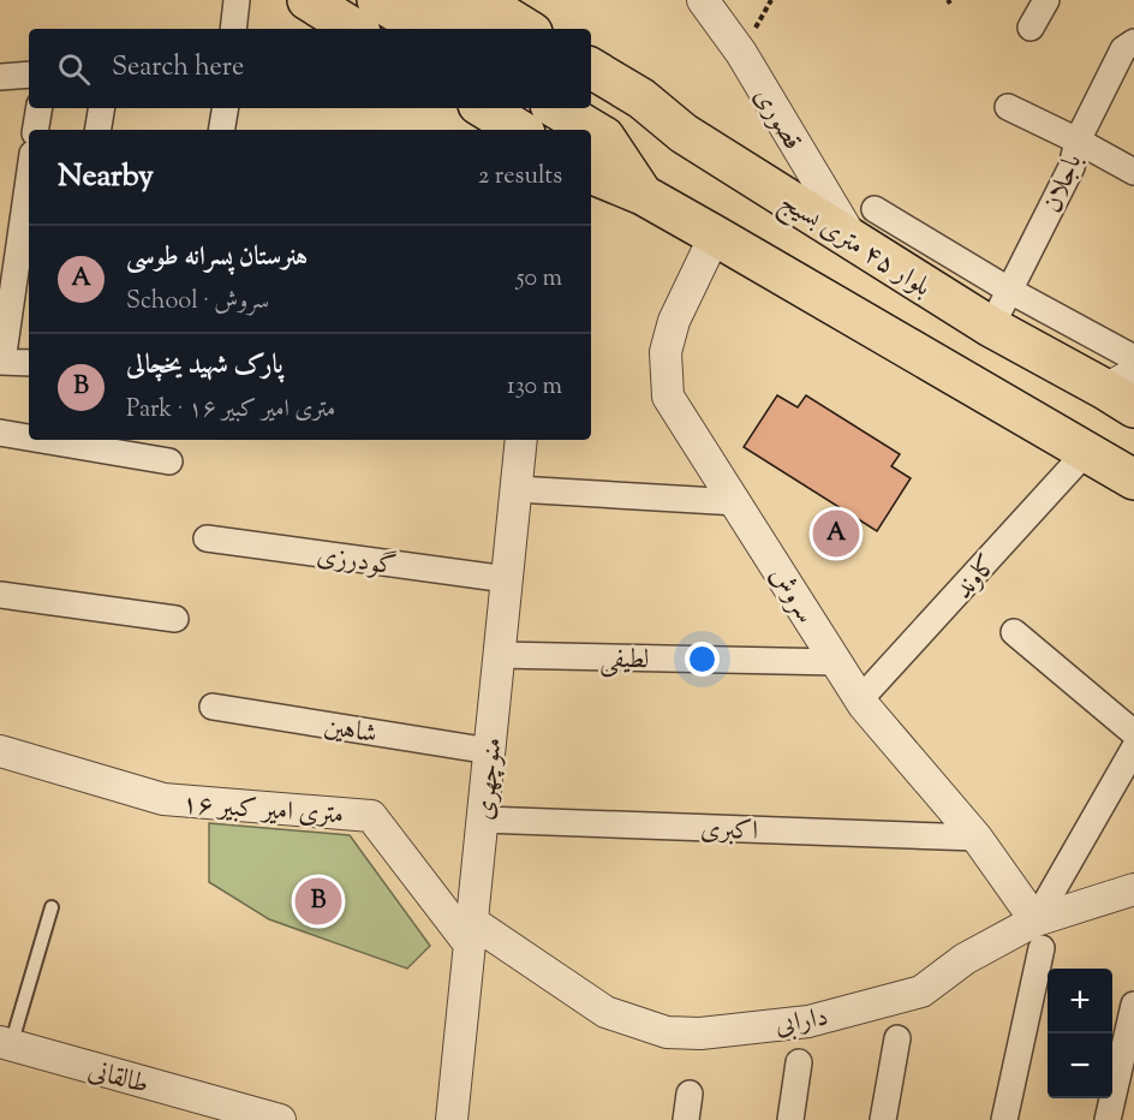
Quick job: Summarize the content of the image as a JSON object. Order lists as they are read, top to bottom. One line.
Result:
{"streets":{"main road":["بلوار ۴۵ متری بسیج"],"street":["قصوری","باجلان","گودرزی","کاوند","سروش","لطیفی","شاهین","منوچهری","۱۶ متری امیر کبیر","اکبری","دارابی","طالقانی"]},"crossings":[["قصوری","بلوار ۴۵ متری بسیج"],["باجلان","بلوار ۴۵ متری بسیج"],["گودرزی","منوچهری"],["کاوند","سروش"],["سروش","لطیفی"],["سروش","اکبری"],["سروش","دارابی"],["لطیفی","منوچهری"],["شاهین","منوچهری"],["منوچهری","۱۶ متری امیر کبیر"],["منوچهری","اکبری"],["منوچهری","دارابی"],["۱۶ متری امیر کبیر","دارابی"]],"page":{"search":"Search here","heading":["Nearby","2 results"],"list":[{"mark":"A","name":"هنرستان پسرانه طوسی","note":"School · سروش","value":"50 m"},{"mark":"B","name":"پارک شهید یخچالی","note":"Park · ۱۶ متری امیر کبیر","value":"130 m"}],"pins":["A","B"],"map_buttons":["+","−"]}}
